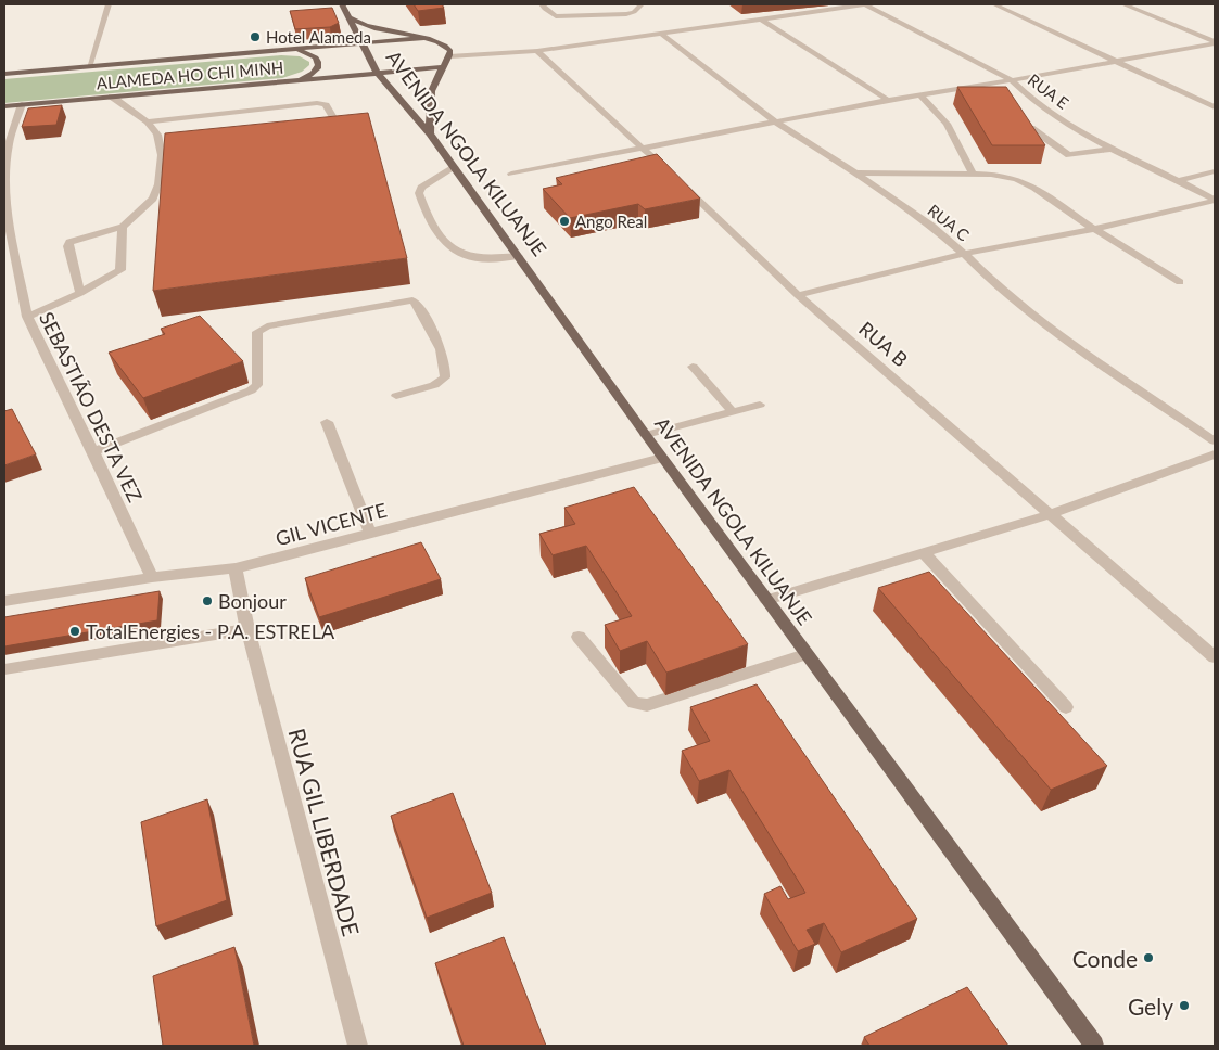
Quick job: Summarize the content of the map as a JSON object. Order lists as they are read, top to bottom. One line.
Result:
{"streets":{"main road":["ALAMEDA HO CHI MINH","AVENIDA NGOLA KILUANJE"],"street":["RUA E","RUA C","RUA B","SEBASTIÃO DESTA VEZ","GIL VICENTE","RUA GIL LIBERDADE"]},"crossings":[["ALAMEDA HO CHI MINH","AVENIDA NGOLA KILUANJE"],["ALAMEDA HO CHI MINH","SEBASTIÃO DESTA VEZ"],["AVENIDA NGOLA KILUANJE","GIL VICENTE"],["SEBASTIÃO DESTA VEZ","GIL VICENTE"],["GIL VICENTE","RUA GIL LIBERDADE"]],"places":["Hotel Alameda","Ango Real","Bonjour","TotalEnergies - P.A. ESTRELA","Conde","Gely"]}
